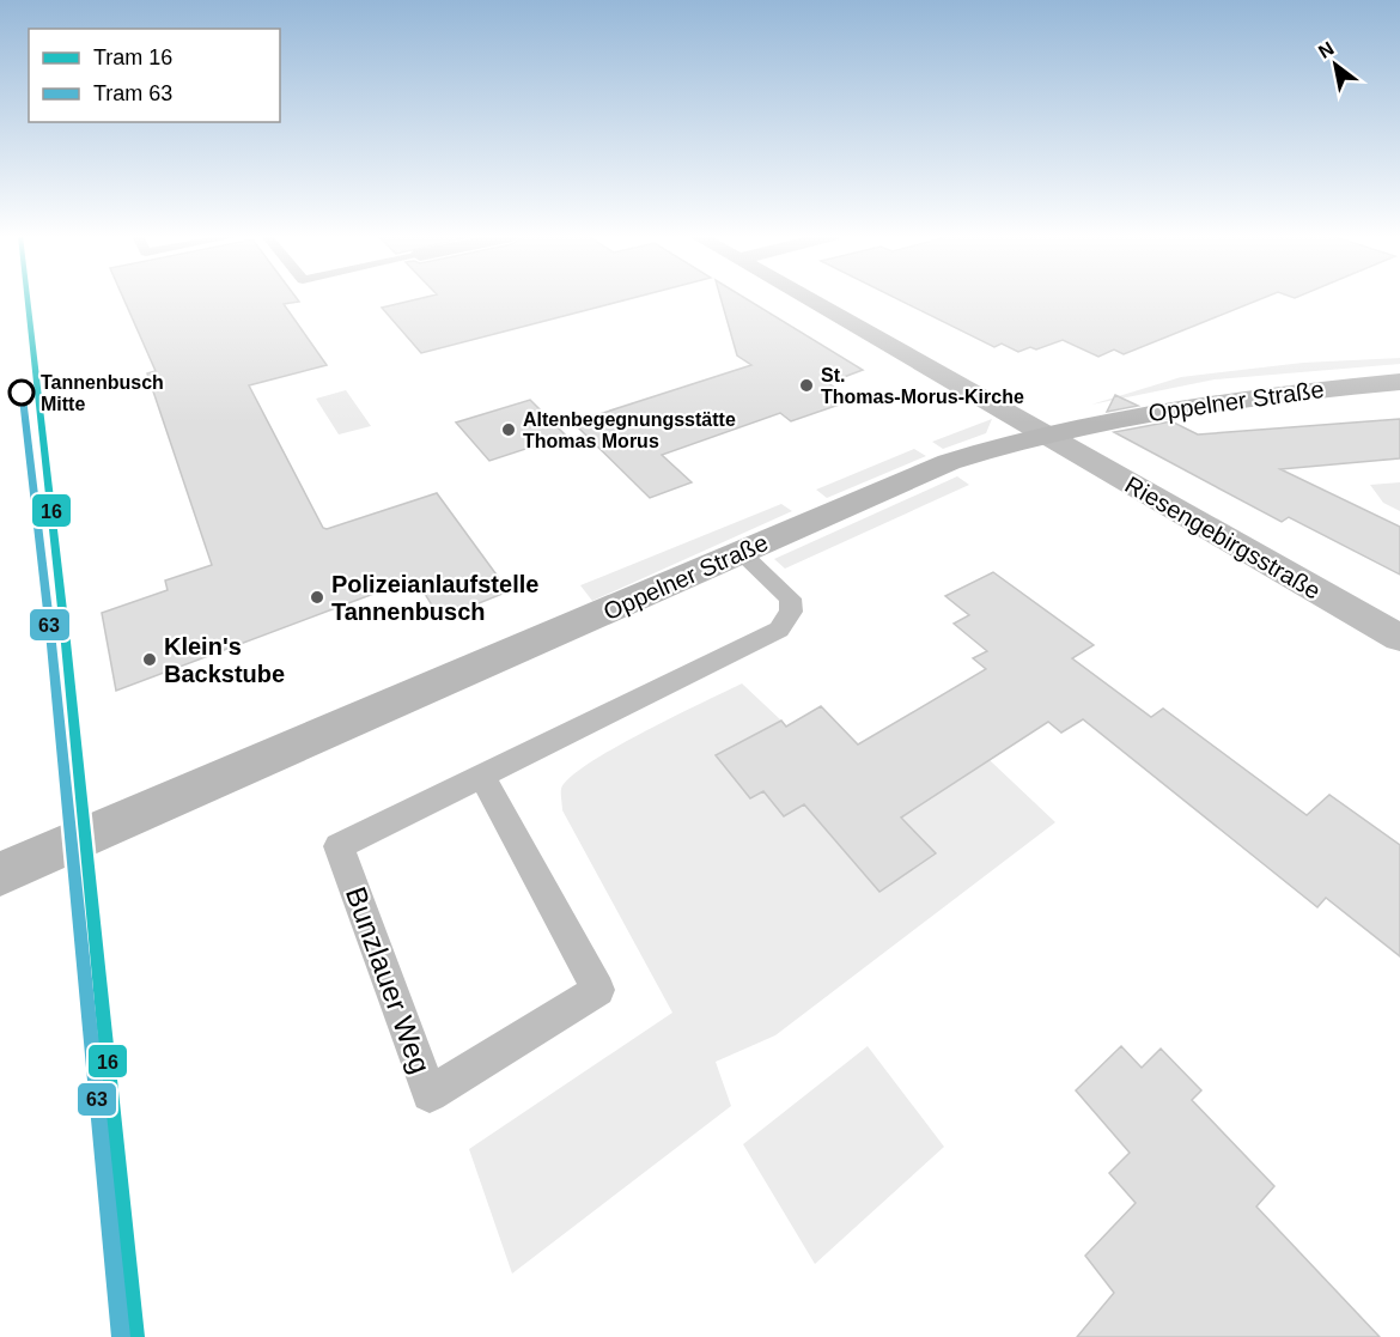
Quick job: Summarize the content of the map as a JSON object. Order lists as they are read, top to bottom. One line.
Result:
{"streets":{"street":["Oppelner Straße","Riesengebirgsstraße"],"lane":["Bunzlauer Weg"]},"crossings":[["Oppelner Straße","Riesengebirgsstraße"],["Oppelner Straße","Bunzlauer Weg"]],"places":["St. Thomas-Morus-Kirche","Tannenbusch Mitte","Altenbegegnungsstätte Thomas Morus","Polizeianlaufstelle Tannenbusch","Klein's Backstube"],"lines":["tram line 16","tram line 63"],"legend":["Tram 16","Tram 63"],"north":"top left"}
